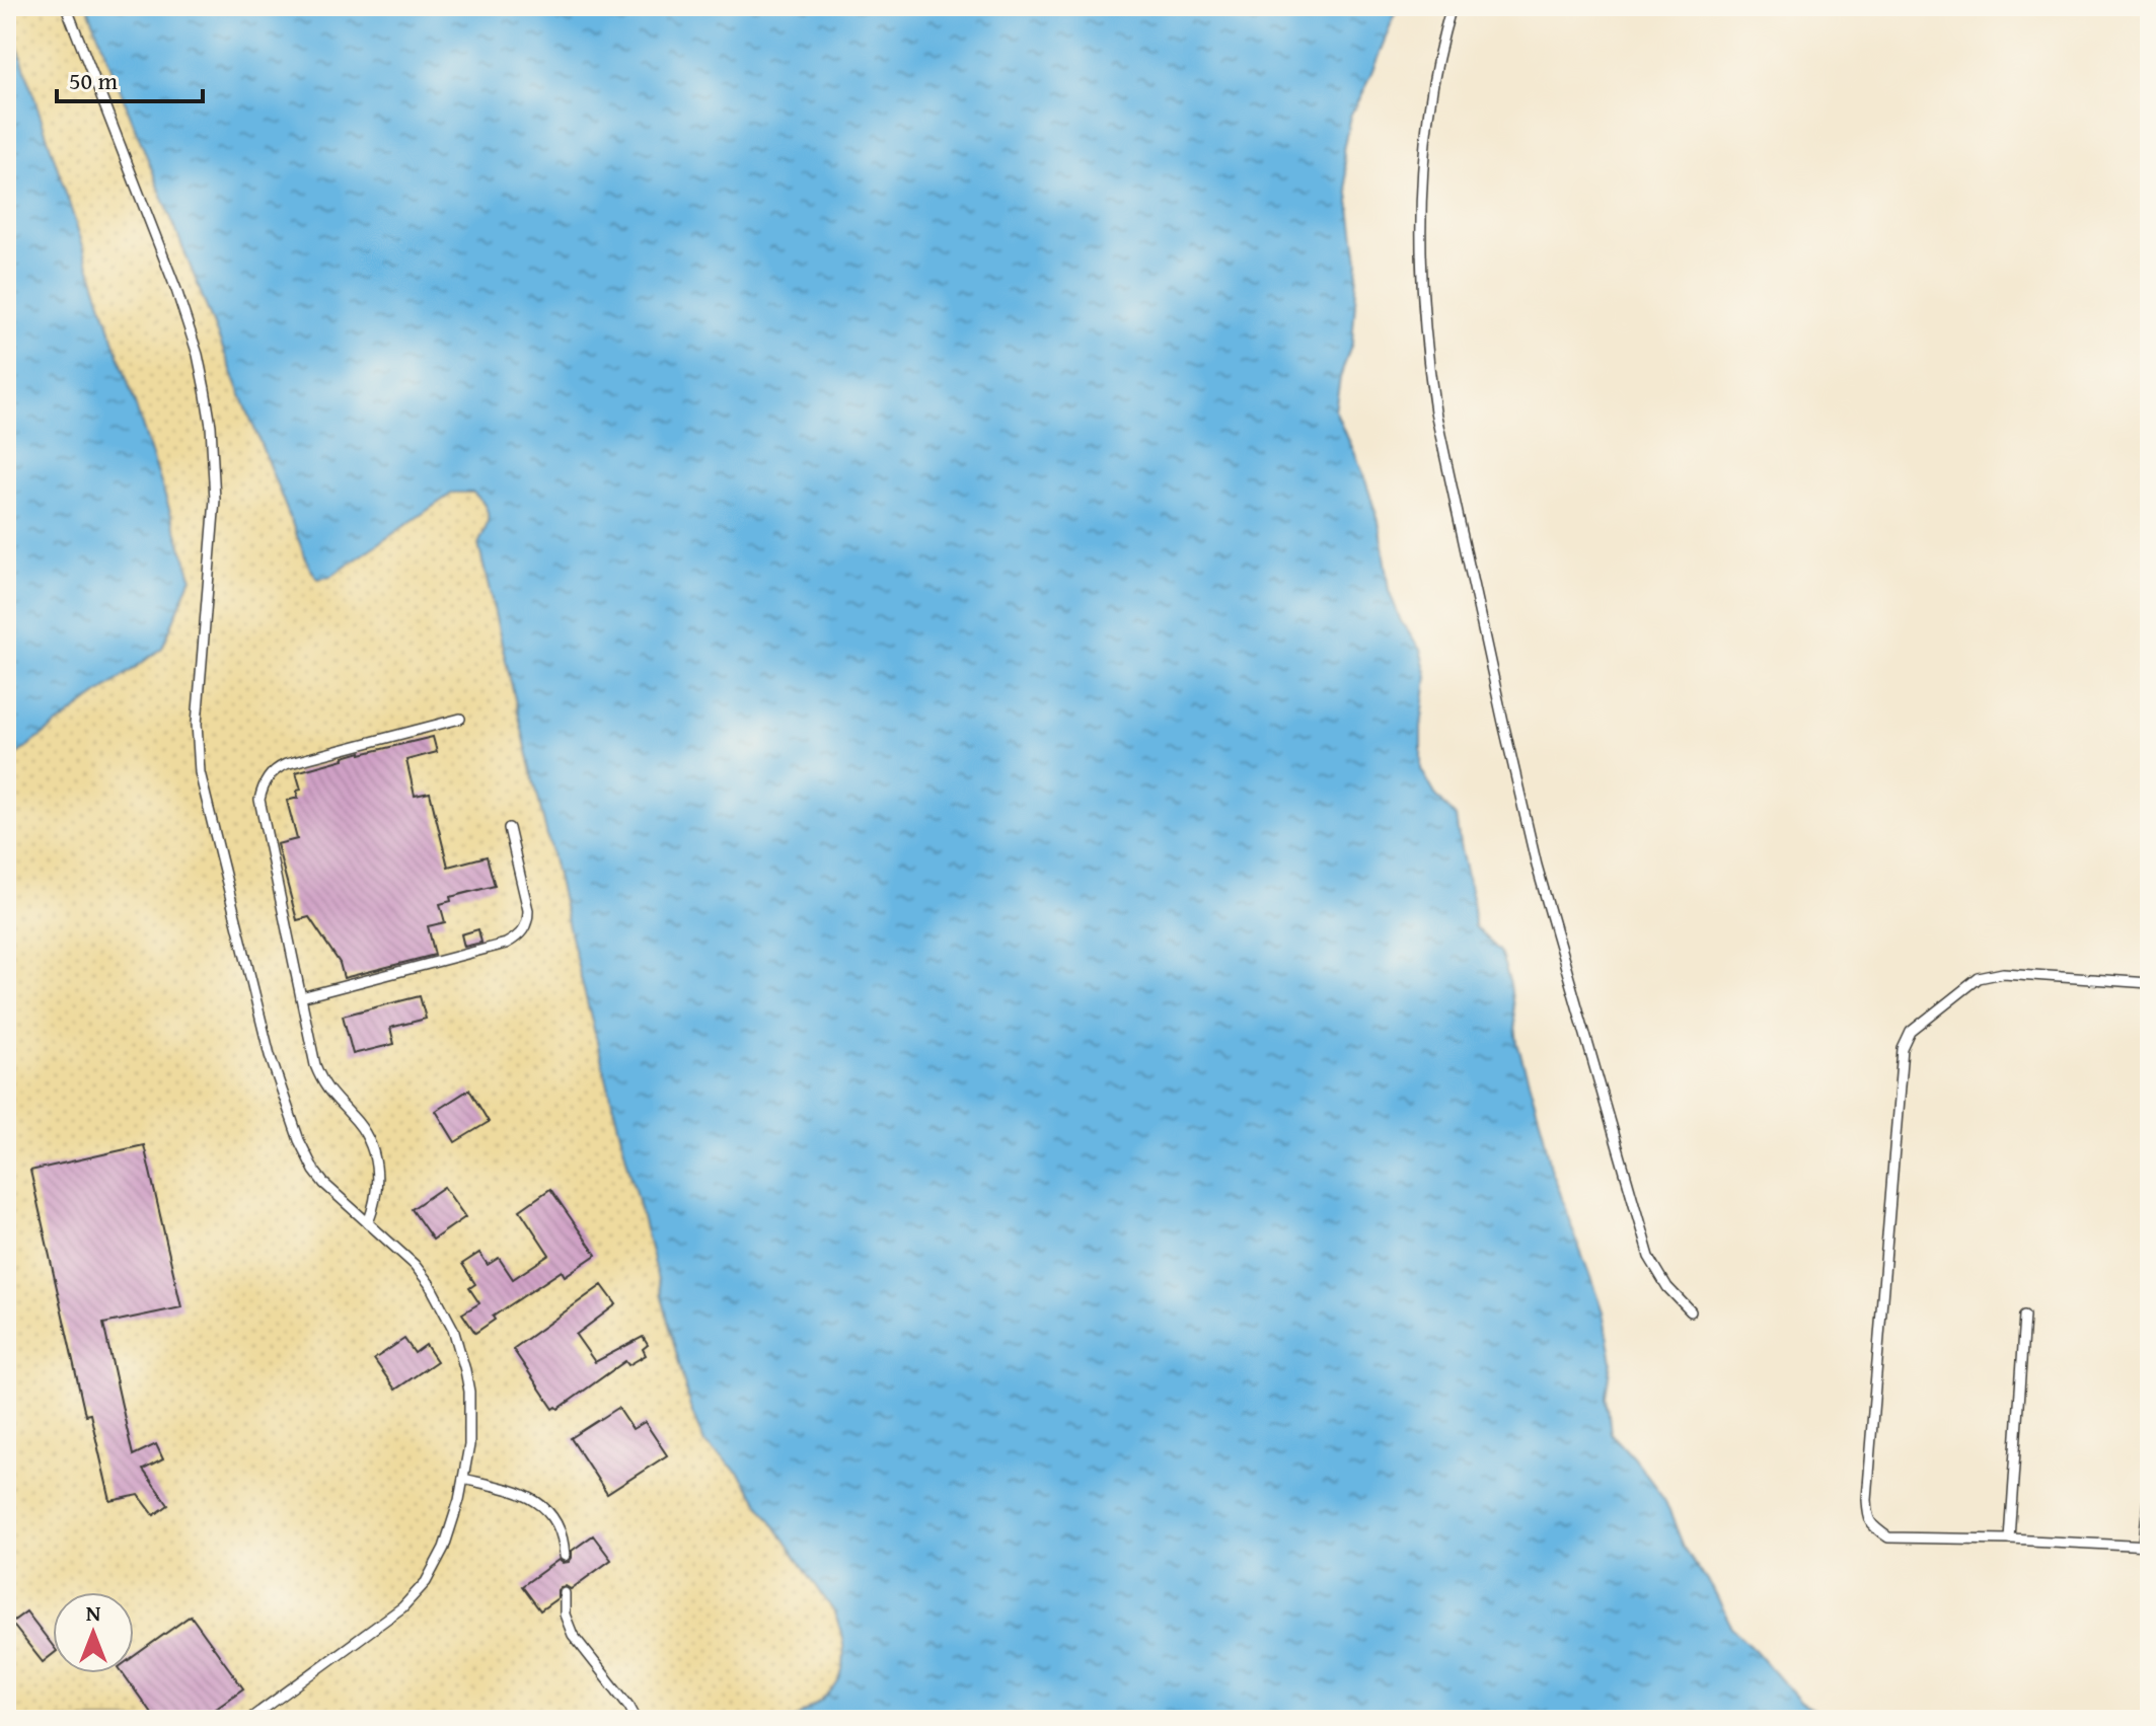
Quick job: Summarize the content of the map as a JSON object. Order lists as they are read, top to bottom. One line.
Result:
{"scale_bar":"50 m","north":"top"}
